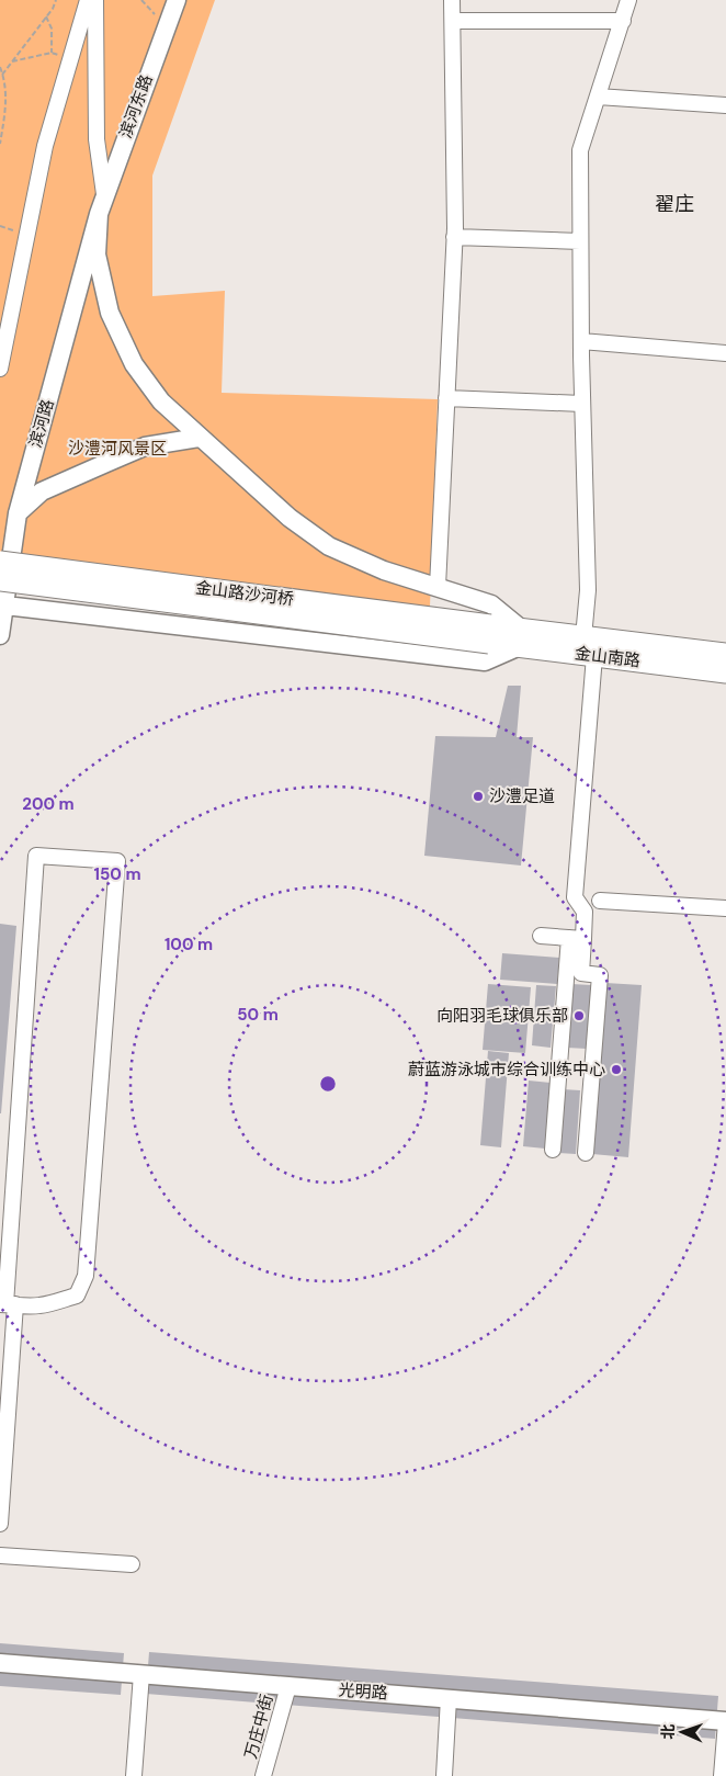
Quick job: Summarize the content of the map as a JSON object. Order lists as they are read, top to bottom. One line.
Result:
{"streets":{"main road":["金山路沙河桥","金山南路"],"street":["滨河东路","滨河路","光明路","万庄中街"]},"crossings":[["滨河东路","滨河路"],["金山路沙河桥","金山南路"],["光明路","万庄中街"]],"districts":["翟庄"],"parks":["沙澧河风景区"],"places":["沙澧足道","向阳羽毛球俱乐部","蔚蓝游泳城市综合训练中心"],"north":"left","rings":["200 m","150 m","100 m","50 m"]}
